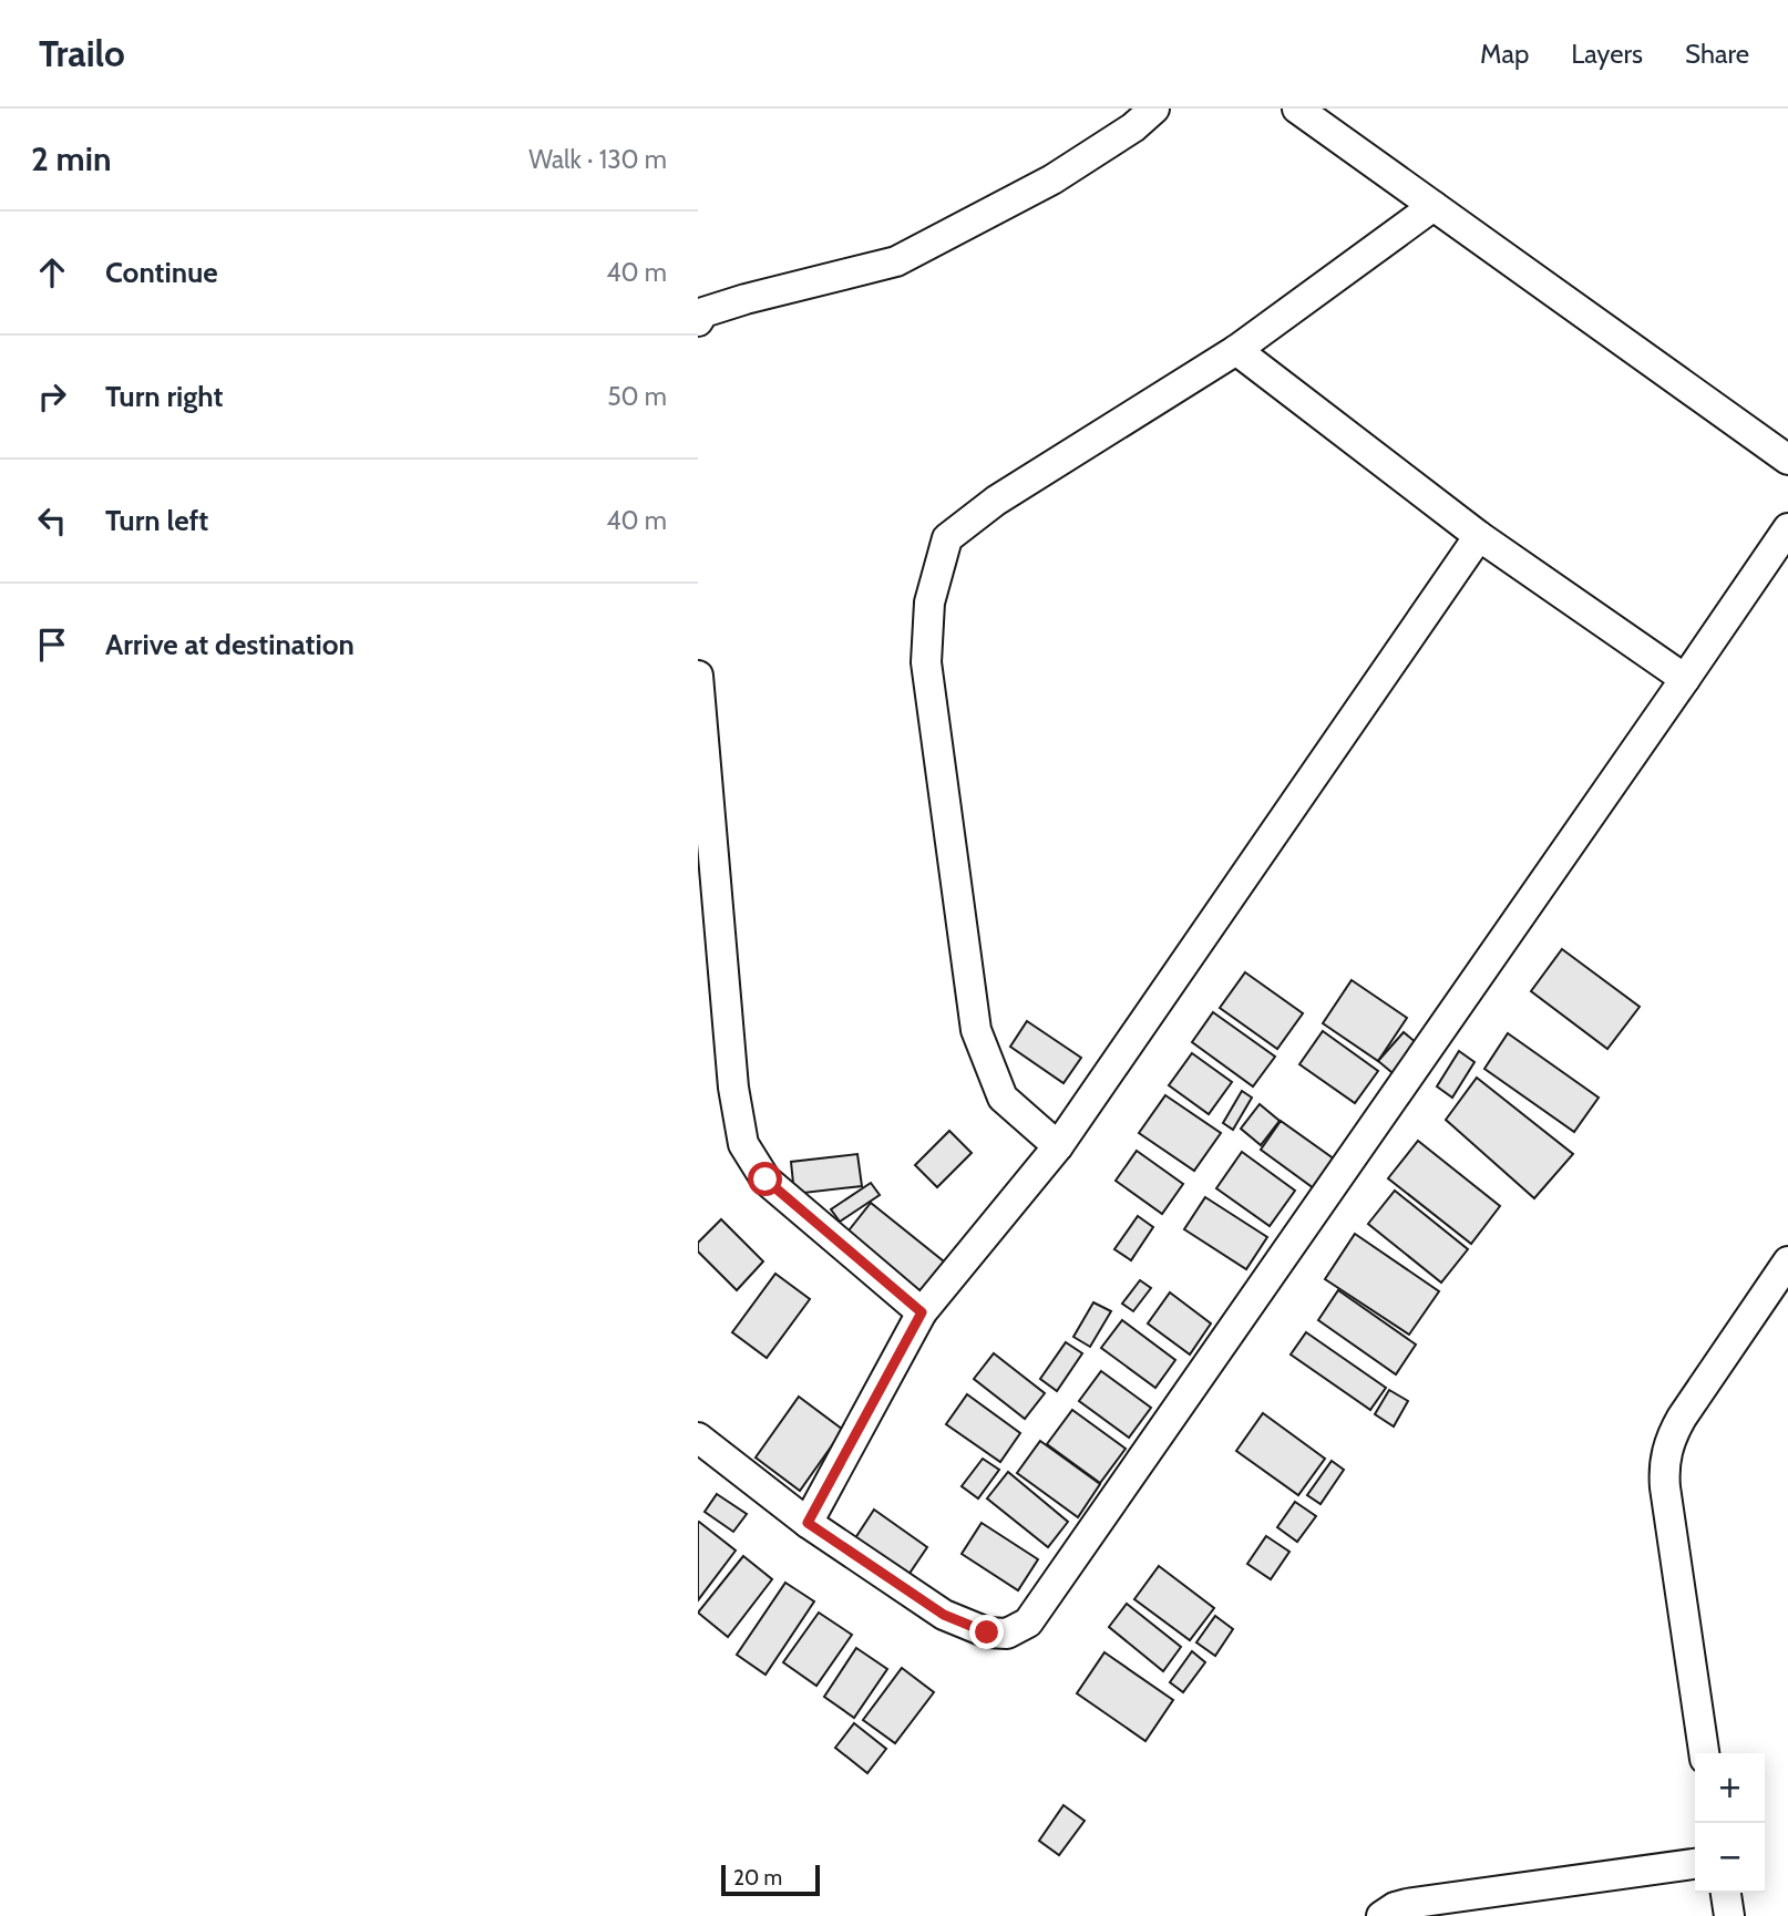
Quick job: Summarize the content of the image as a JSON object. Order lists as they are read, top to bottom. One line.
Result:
{"scale_bar":"20 m","page":{"header":"Trailo","nav":["Map","Layers","Share"],"heading":["2 min","Walk · 130 m"],"list":[["Continue","40 m"],["Turn right","50 m"],["Turn left","40 m"],"Arrive at destination"],"map_buttons":["+","−"],"scale":"20 m"}}
